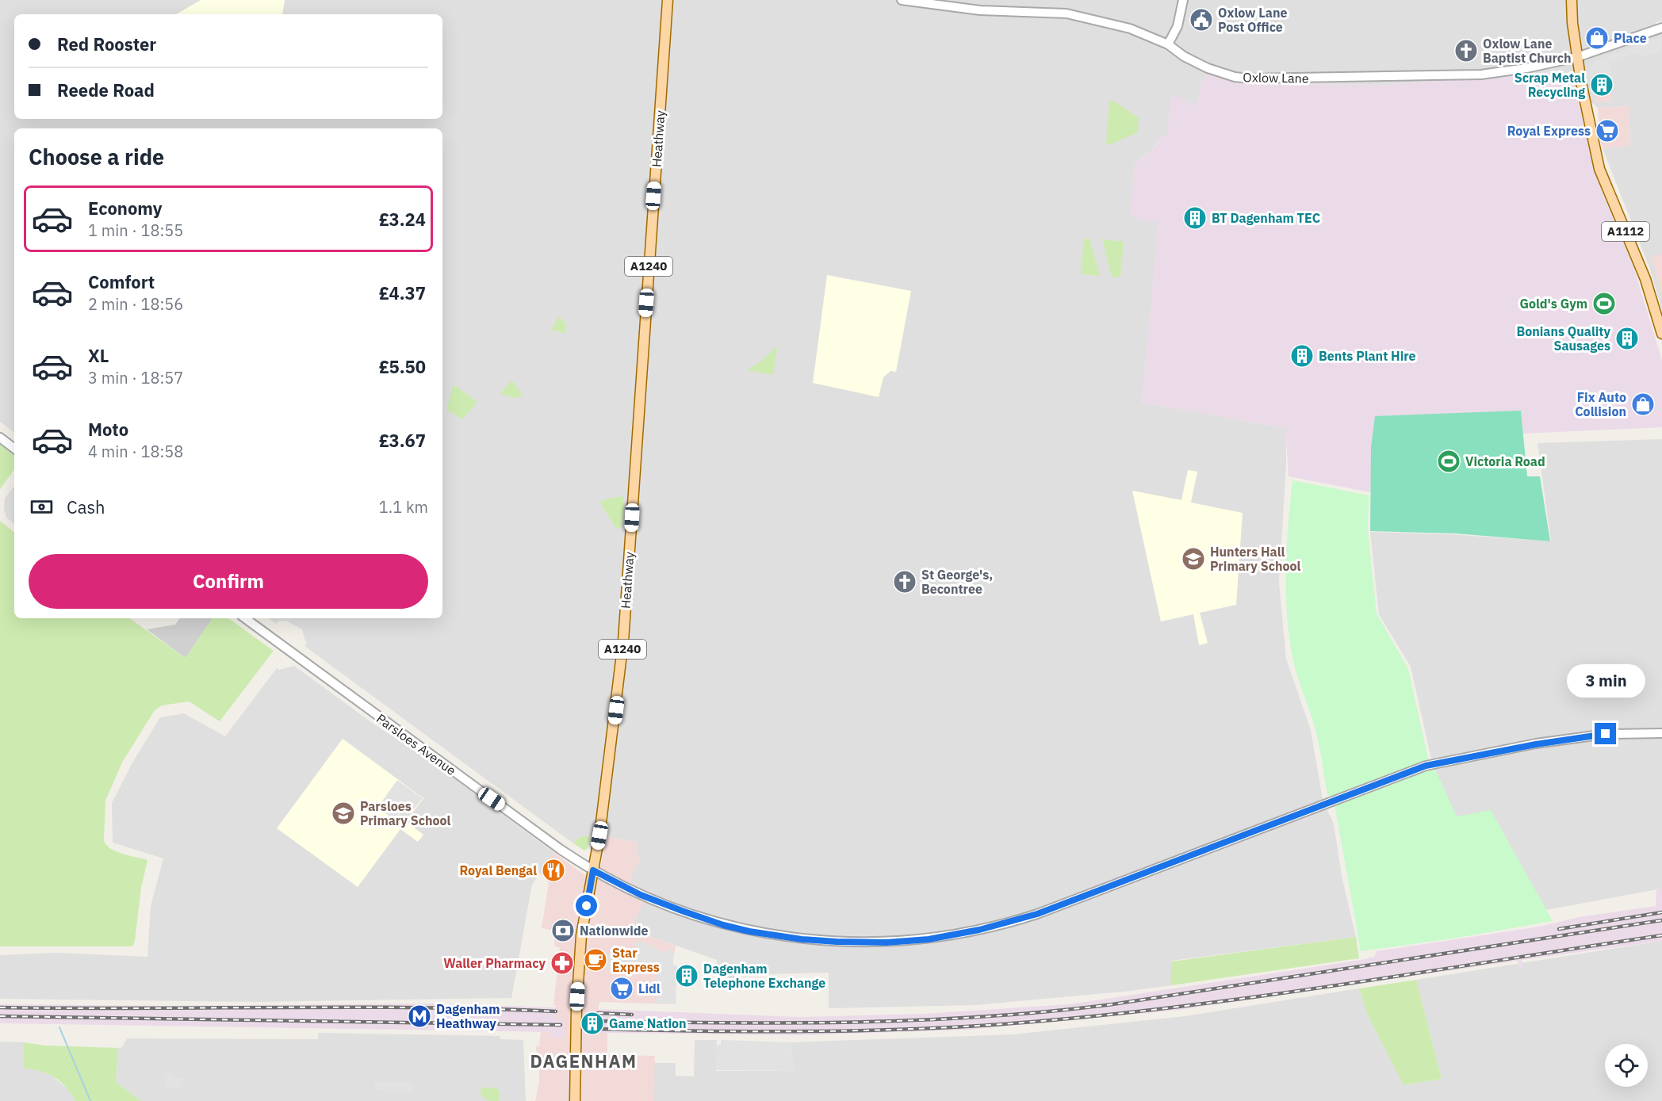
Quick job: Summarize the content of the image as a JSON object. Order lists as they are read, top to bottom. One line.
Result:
{"streets":{"main road":["Heathway","A1112","A1240"],"street":["Oxlow Lane","Parsloes Avenue"]},"crossings":[["Oxlow Lane","A1112"],["Heathway","Parsloes Avenue"]],"districts":["DAGENHAM"],"places":{"public building":["Oxlow Lane Post Office"],"shop":["Place","Fix Auto Collision"],"church":["Oxlow Lane Baptist Church","St George's, Becontree"],"building":["Scrap Metal Recycling","BT Dagenham TEC","Bonians Quality Sausages","Bents Plant Hire","Dagenham Telephone Exchange","Game Nation"],"supermarket":["Royal Express","Lidl"],"sports":["Gold's Gym","Victoria Road"],"school or university":["Hunters Hall Primary School","Parsloes Primary School"],"restaurant":["Royal Bengal"],"bank":["Nationwide"],"cafe":["Star Express"],"pharmacy":["Waller Pharmacy"],"metro station":["Dagenham Heathway"]},"page":{"banner":["Red Rooster","Reede Road"],"heading":"Choose a ride","list":[{"name":"Economy","note":"1 min · 18:55","value":"£3.24"},{"name":"Comfort","note":"2 min · 18:56","value":"£4.37"},{"name":"XL","note":"3 min · 18:57","value":"£5.50"},{"name":"Moto","note":"4 min · 18:58","value":"£3.67"}],"pay":["Cash","1.1 km"],"buttons":"Confirm","bubble":"3 min"}}
